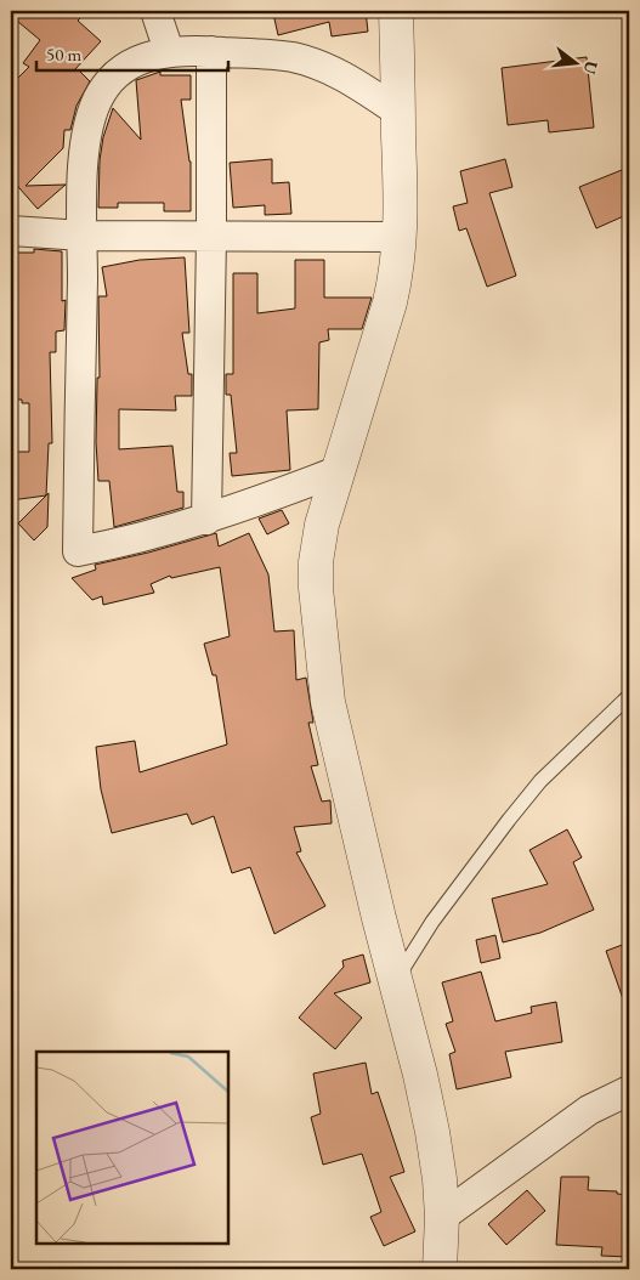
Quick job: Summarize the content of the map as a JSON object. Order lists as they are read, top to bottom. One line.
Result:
{"scale_bar":"50 m","north":"right"}
